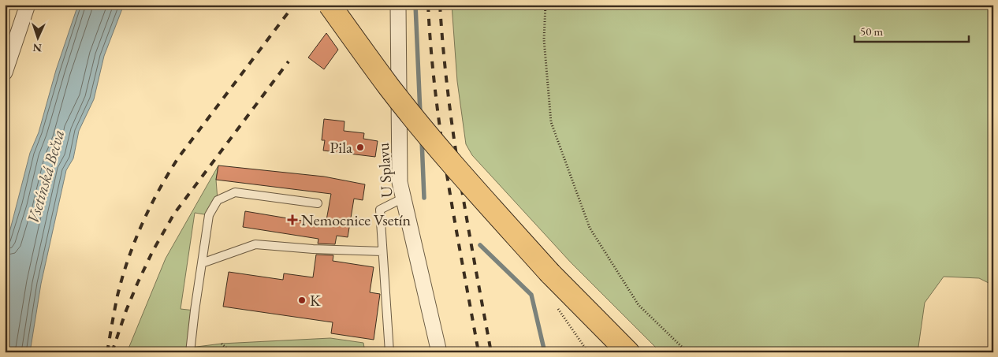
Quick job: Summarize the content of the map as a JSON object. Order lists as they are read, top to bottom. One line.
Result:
{"streets":{"street":["U Splavu"]},"water":["Vsetínská Bečva"],"places":{"other":["Pila","K"],"health":["Nemocnice Vsetín"]},"scale_bar":"50 m","north":"bottom"}
